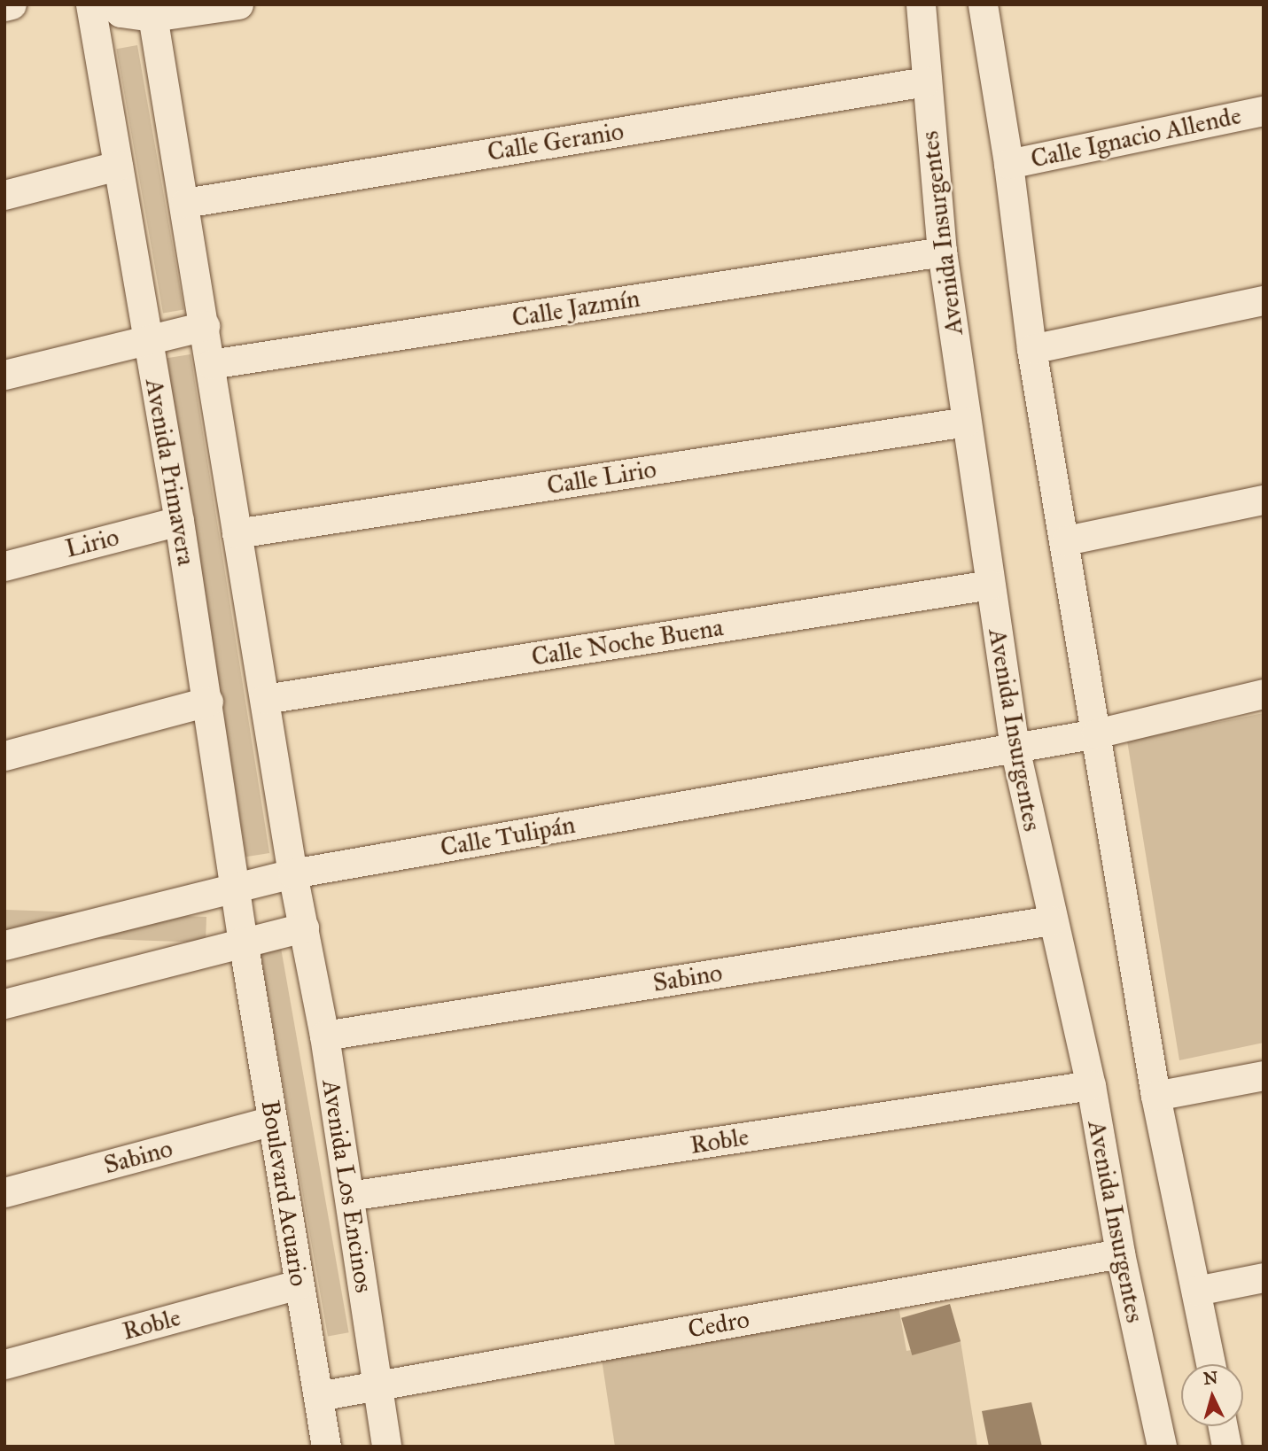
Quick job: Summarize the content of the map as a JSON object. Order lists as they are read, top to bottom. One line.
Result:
{"streets":{"street":["Calle Ignacio Allende","Calle Geranio","Avenida Insurgentes","Calle Jazmín","Avenida Primavera","Calle Lirio","Lirio","Calle Noche Buena","Calle Tulipán","Sabino","Roble","Avenida Los Encinos","Boulevard Acuario","Cedro"]},"crossings":[["Calle Geranio","Avenida Insurgentes"],["Avenida Insurgentes","Calle Jazmín"],["Avenida Insurgentes","Calle Lirio"],["Avenida Insurgentes","Calle Noche Buena"],["Avenida Insurgentes","Calle Tulipán"],["Avenida Insurgentes","Sabino"],["Avenida Insurgentes","Roble"],["Avenida Insurgentes","Cedro"],["Avenida Primavera","Lirio"],["Avenida Primavera","Calle Tulipán"],["Avenida Primavera","Boulevard Acuario"],["Sabino","Avenida Los Encinos"],["Sabino","Boulevard Acuario"],["Roble","Avenida Los Encinos"],["Roble","Boulevard Acuario"],["Avenida Los Encinos","Cedro"],["Boulevard Acuario","Cedro"]],"north":"top"}
